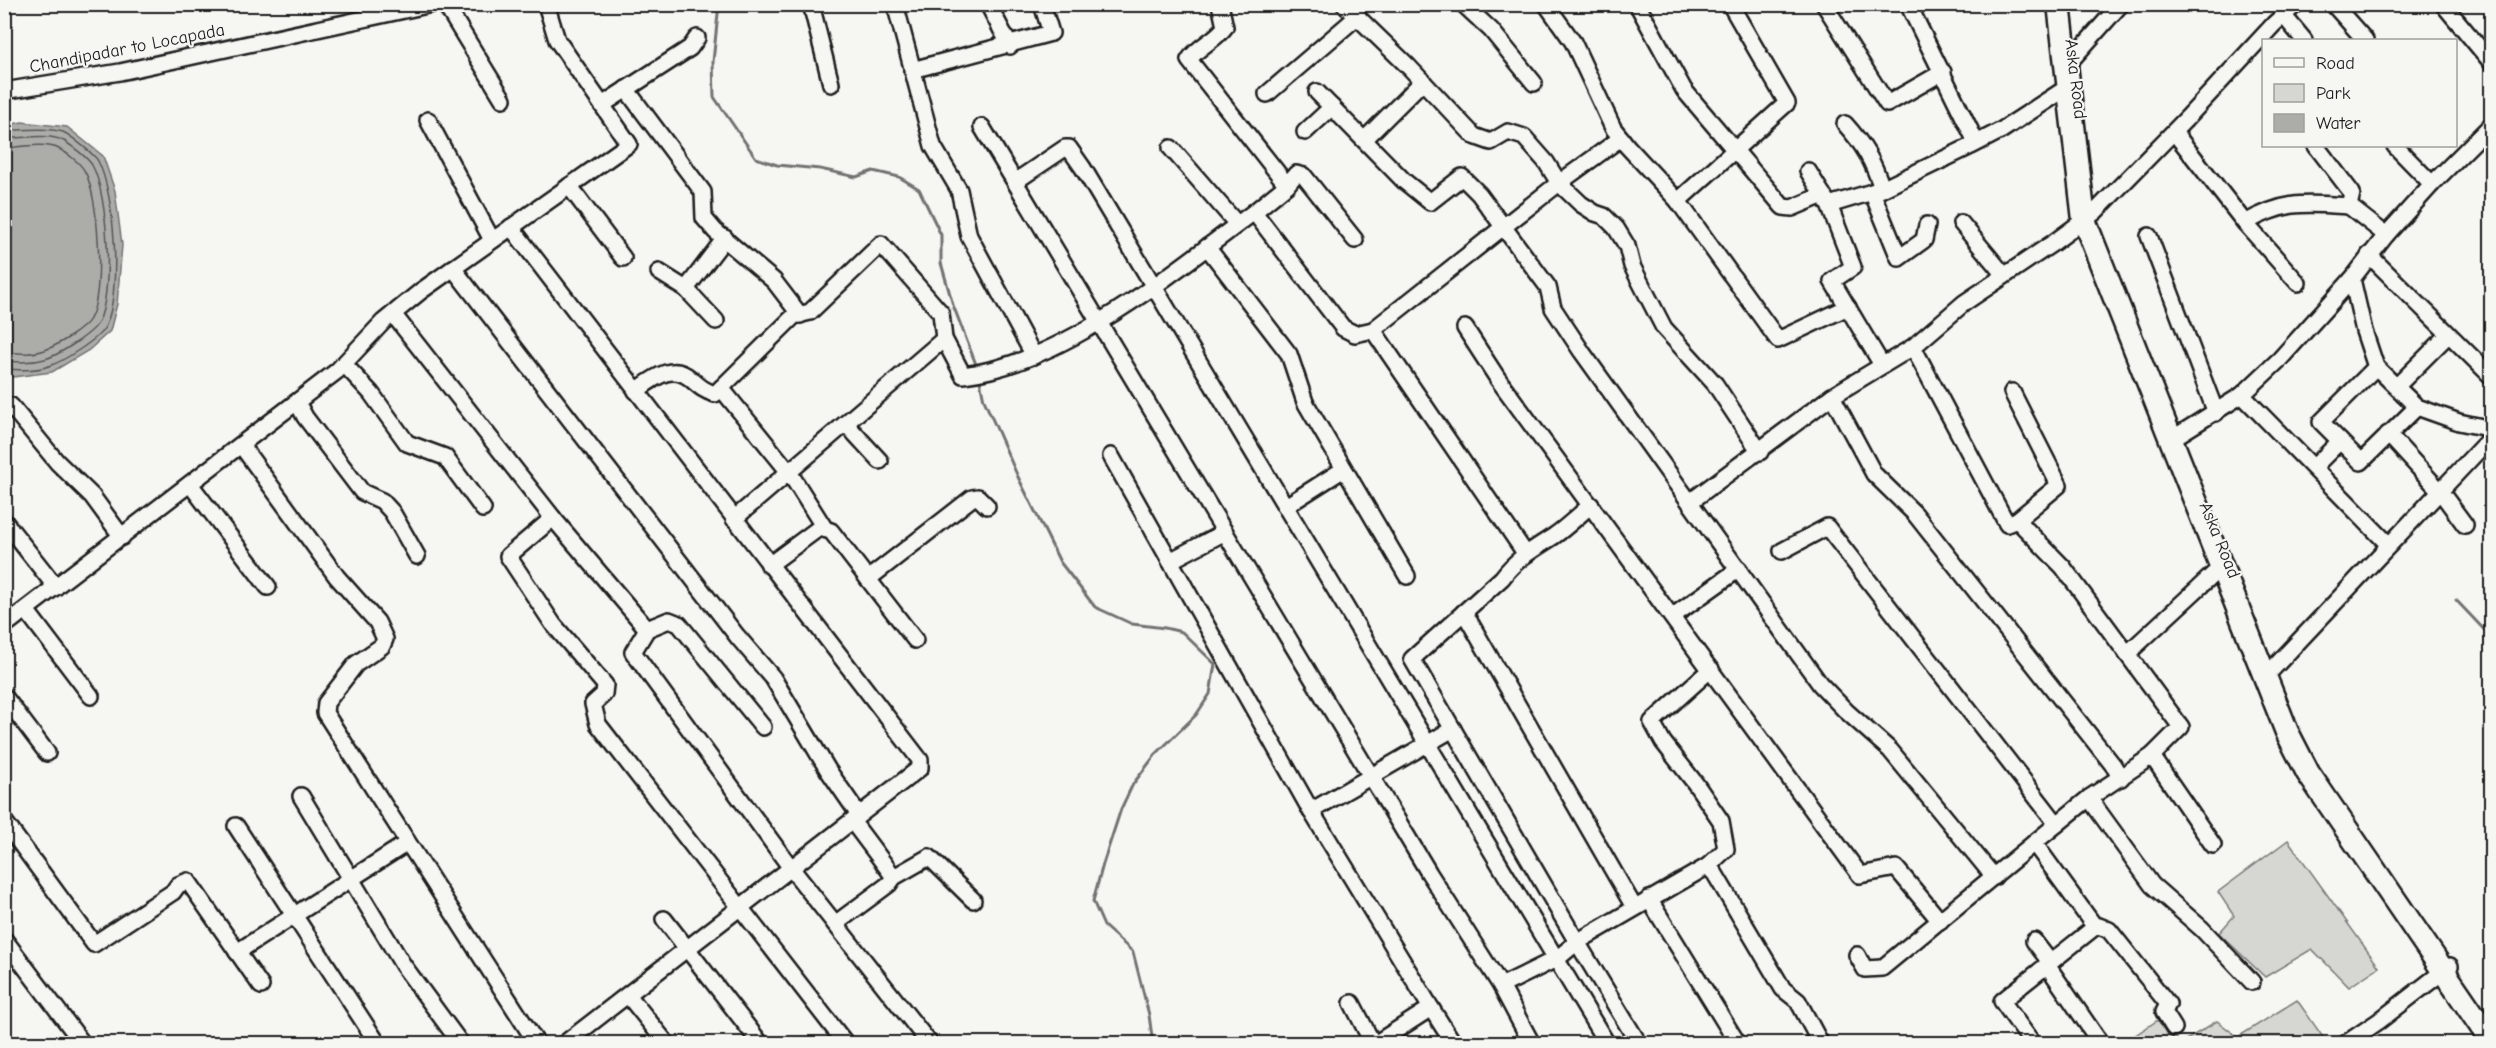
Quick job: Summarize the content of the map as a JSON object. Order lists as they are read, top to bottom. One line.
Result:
{"streets":{"highway":["Aska Road"],"street":["Chandipadar to Locapada"]},"legend":["Road","Park","Water"]}
